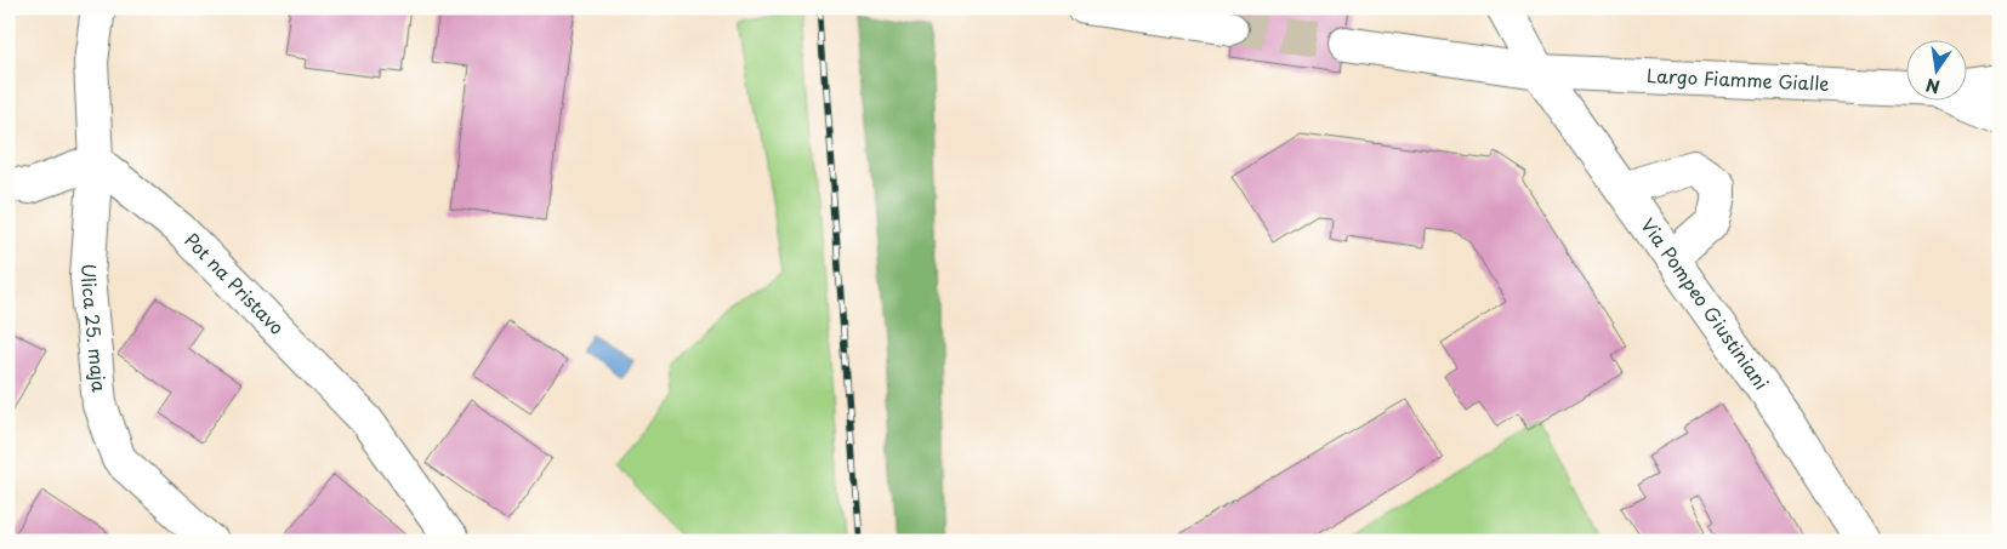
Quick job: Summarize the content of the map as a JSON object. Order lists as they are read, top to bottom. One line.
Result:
{"streets":{"street":["Largo Fiamme Gialle","Pot na Pristavo","Via Pompeo Giustiniani","Ulica 25. maja"]},"crossings":[["Largo Fiamme Gialle","Via Pompeo Giustiniani"],["Pot na Pristavo","Ulica 25. maja"]],"north":"bottom"}
